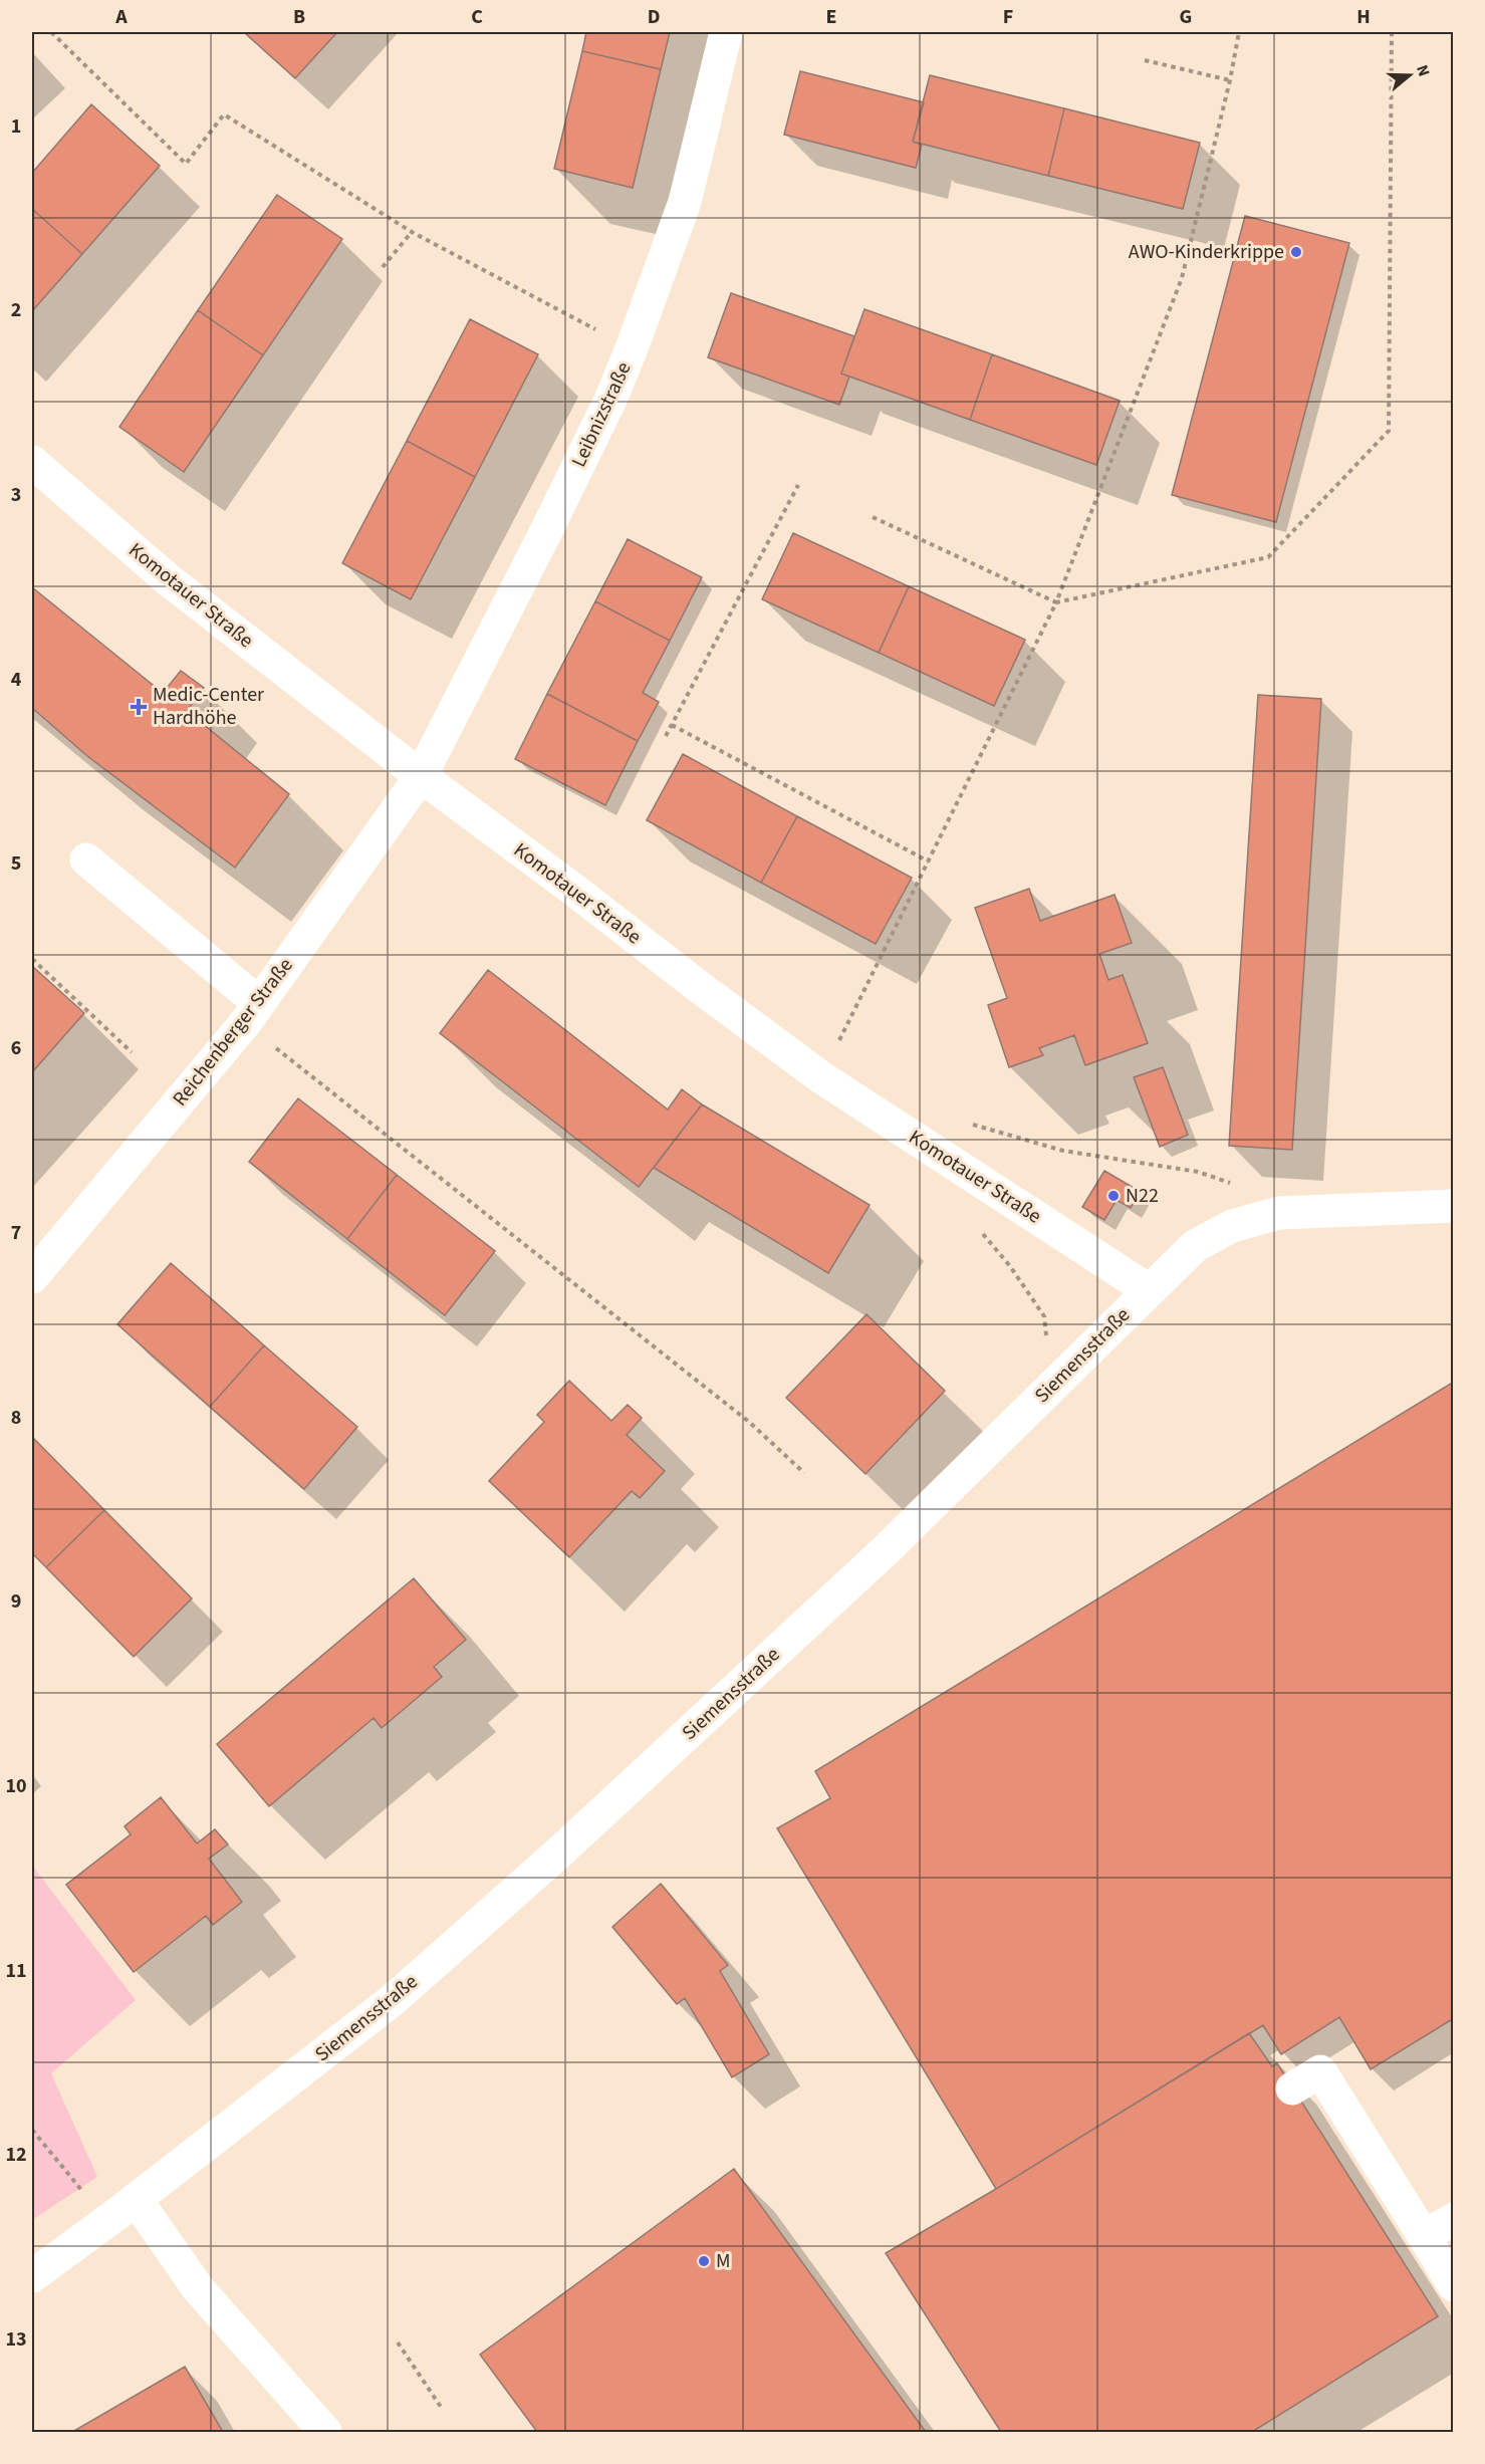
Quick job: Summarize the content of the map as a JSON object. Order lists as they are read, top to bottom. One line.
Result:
{"streets":{"street":["Leibnizstraße","Komotauer Straße","Reichenberger Straße","Siemensstraße"]},"crossings":[["Leibnizstraße","Komotauer Straße"],["Leibnizstraße","Reichenberger Straße"],["Komotauer Straße","Reichenberger Straße"],["Komotauer Straße","Siemensstraße"]],"places":{"other":["AWO-Kinderkrippe","N22","M"],"health":["Medic-Center Hardhöhe"]},"north":"right","grid":{"columns":["A","B","C","D","E","F","G","H"],"rows":["1","2","3","4","5","6","7","8","9","10","11","12","13"]}}
